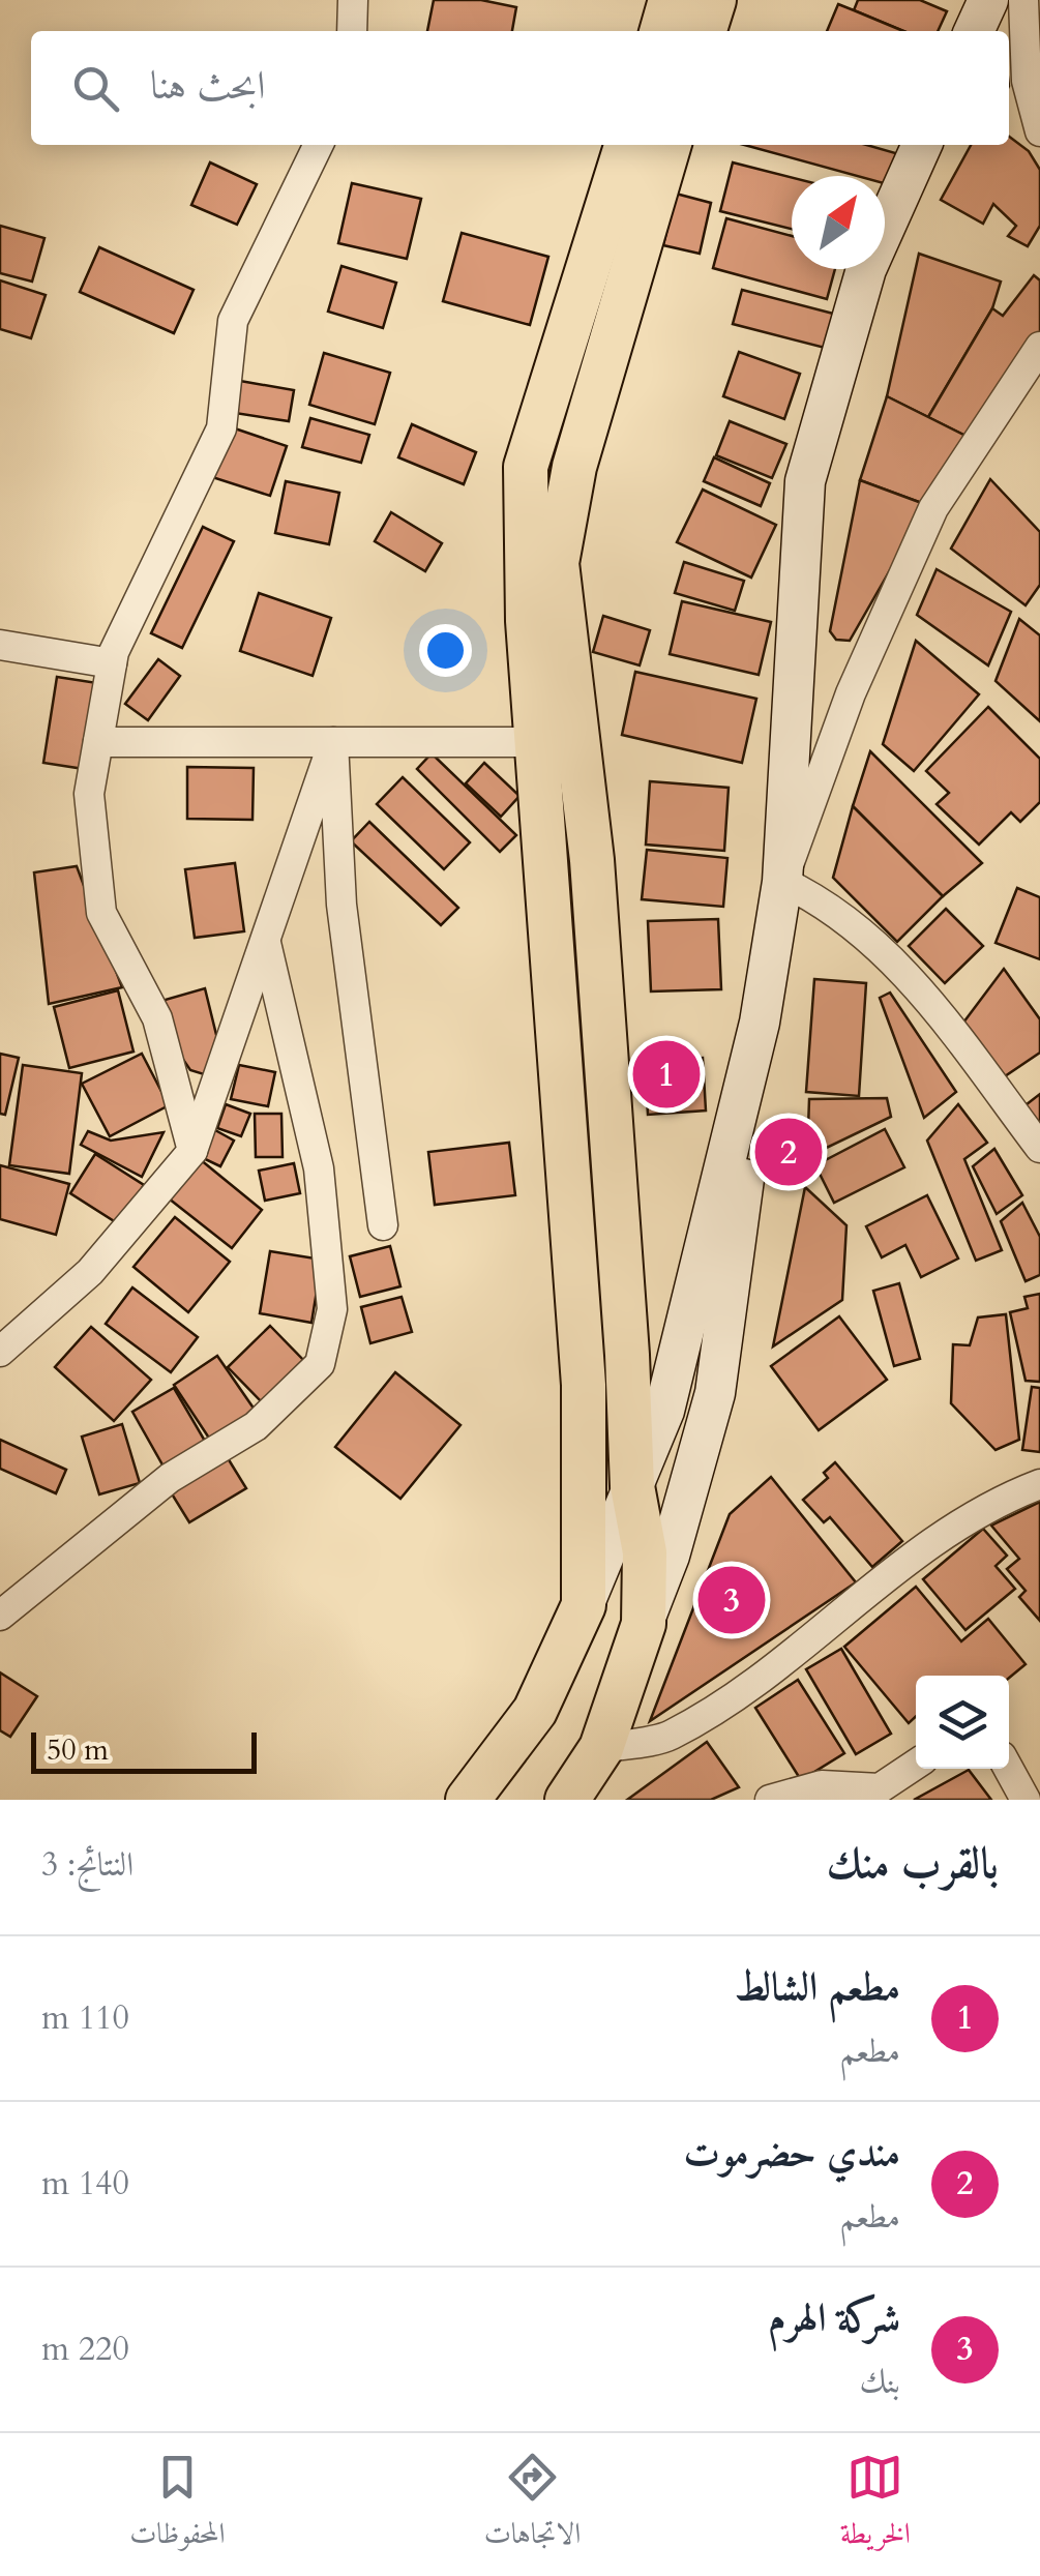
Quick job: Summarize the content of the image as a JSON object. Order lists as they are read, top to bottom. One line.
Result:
{"scale_bar":"50 m","north":"top right","page":{"search":"ابحث هنا","pins":["1","2","3"],"scale":"50 m","heading":["بالقرب منك","النتائج: 3"],"list":[{"mark":"1","name":"مطعم الشالط","note":"مطعم","value":"110 m"},{"mark":"2","name":"مندي حضرموت","note":"مطعم","value":"140 m"},{"mark":"3","name":"شركة الهرم","note":"بنك","value":"220 m"}],"nav":["الخريطة","الاتجاهات","المحفوظات"]}}
